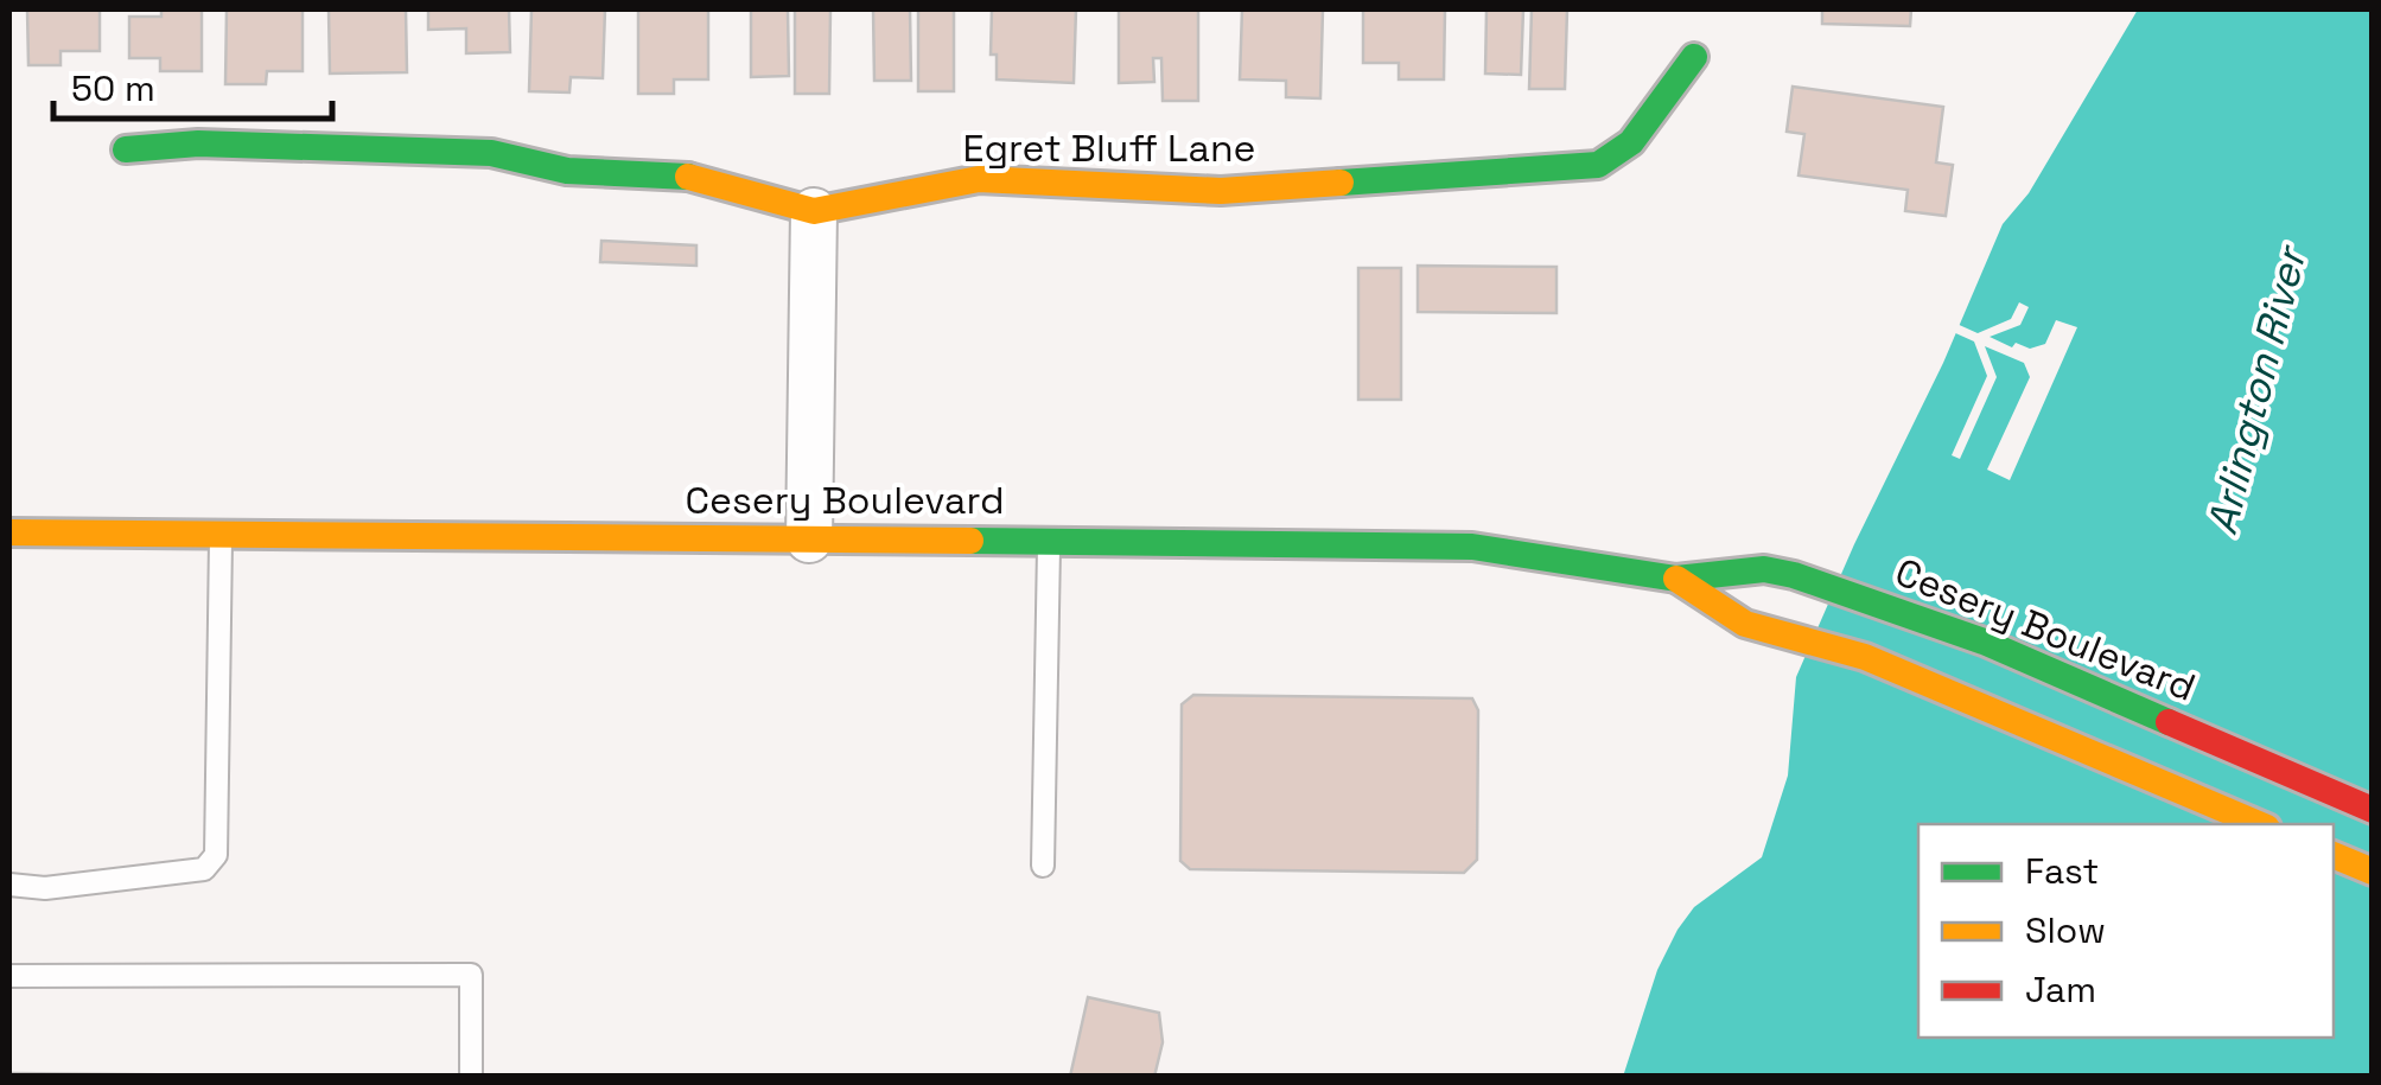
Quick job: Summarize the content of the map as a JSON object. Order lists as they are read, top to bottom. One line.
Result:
{"streets":{"main road":["Egret Bluff Lane","Cesery Boulevard"]},"water":["Arlington River"],"legend":["Fast","Slow","Jam"],"scale_bar":"50 m"}
